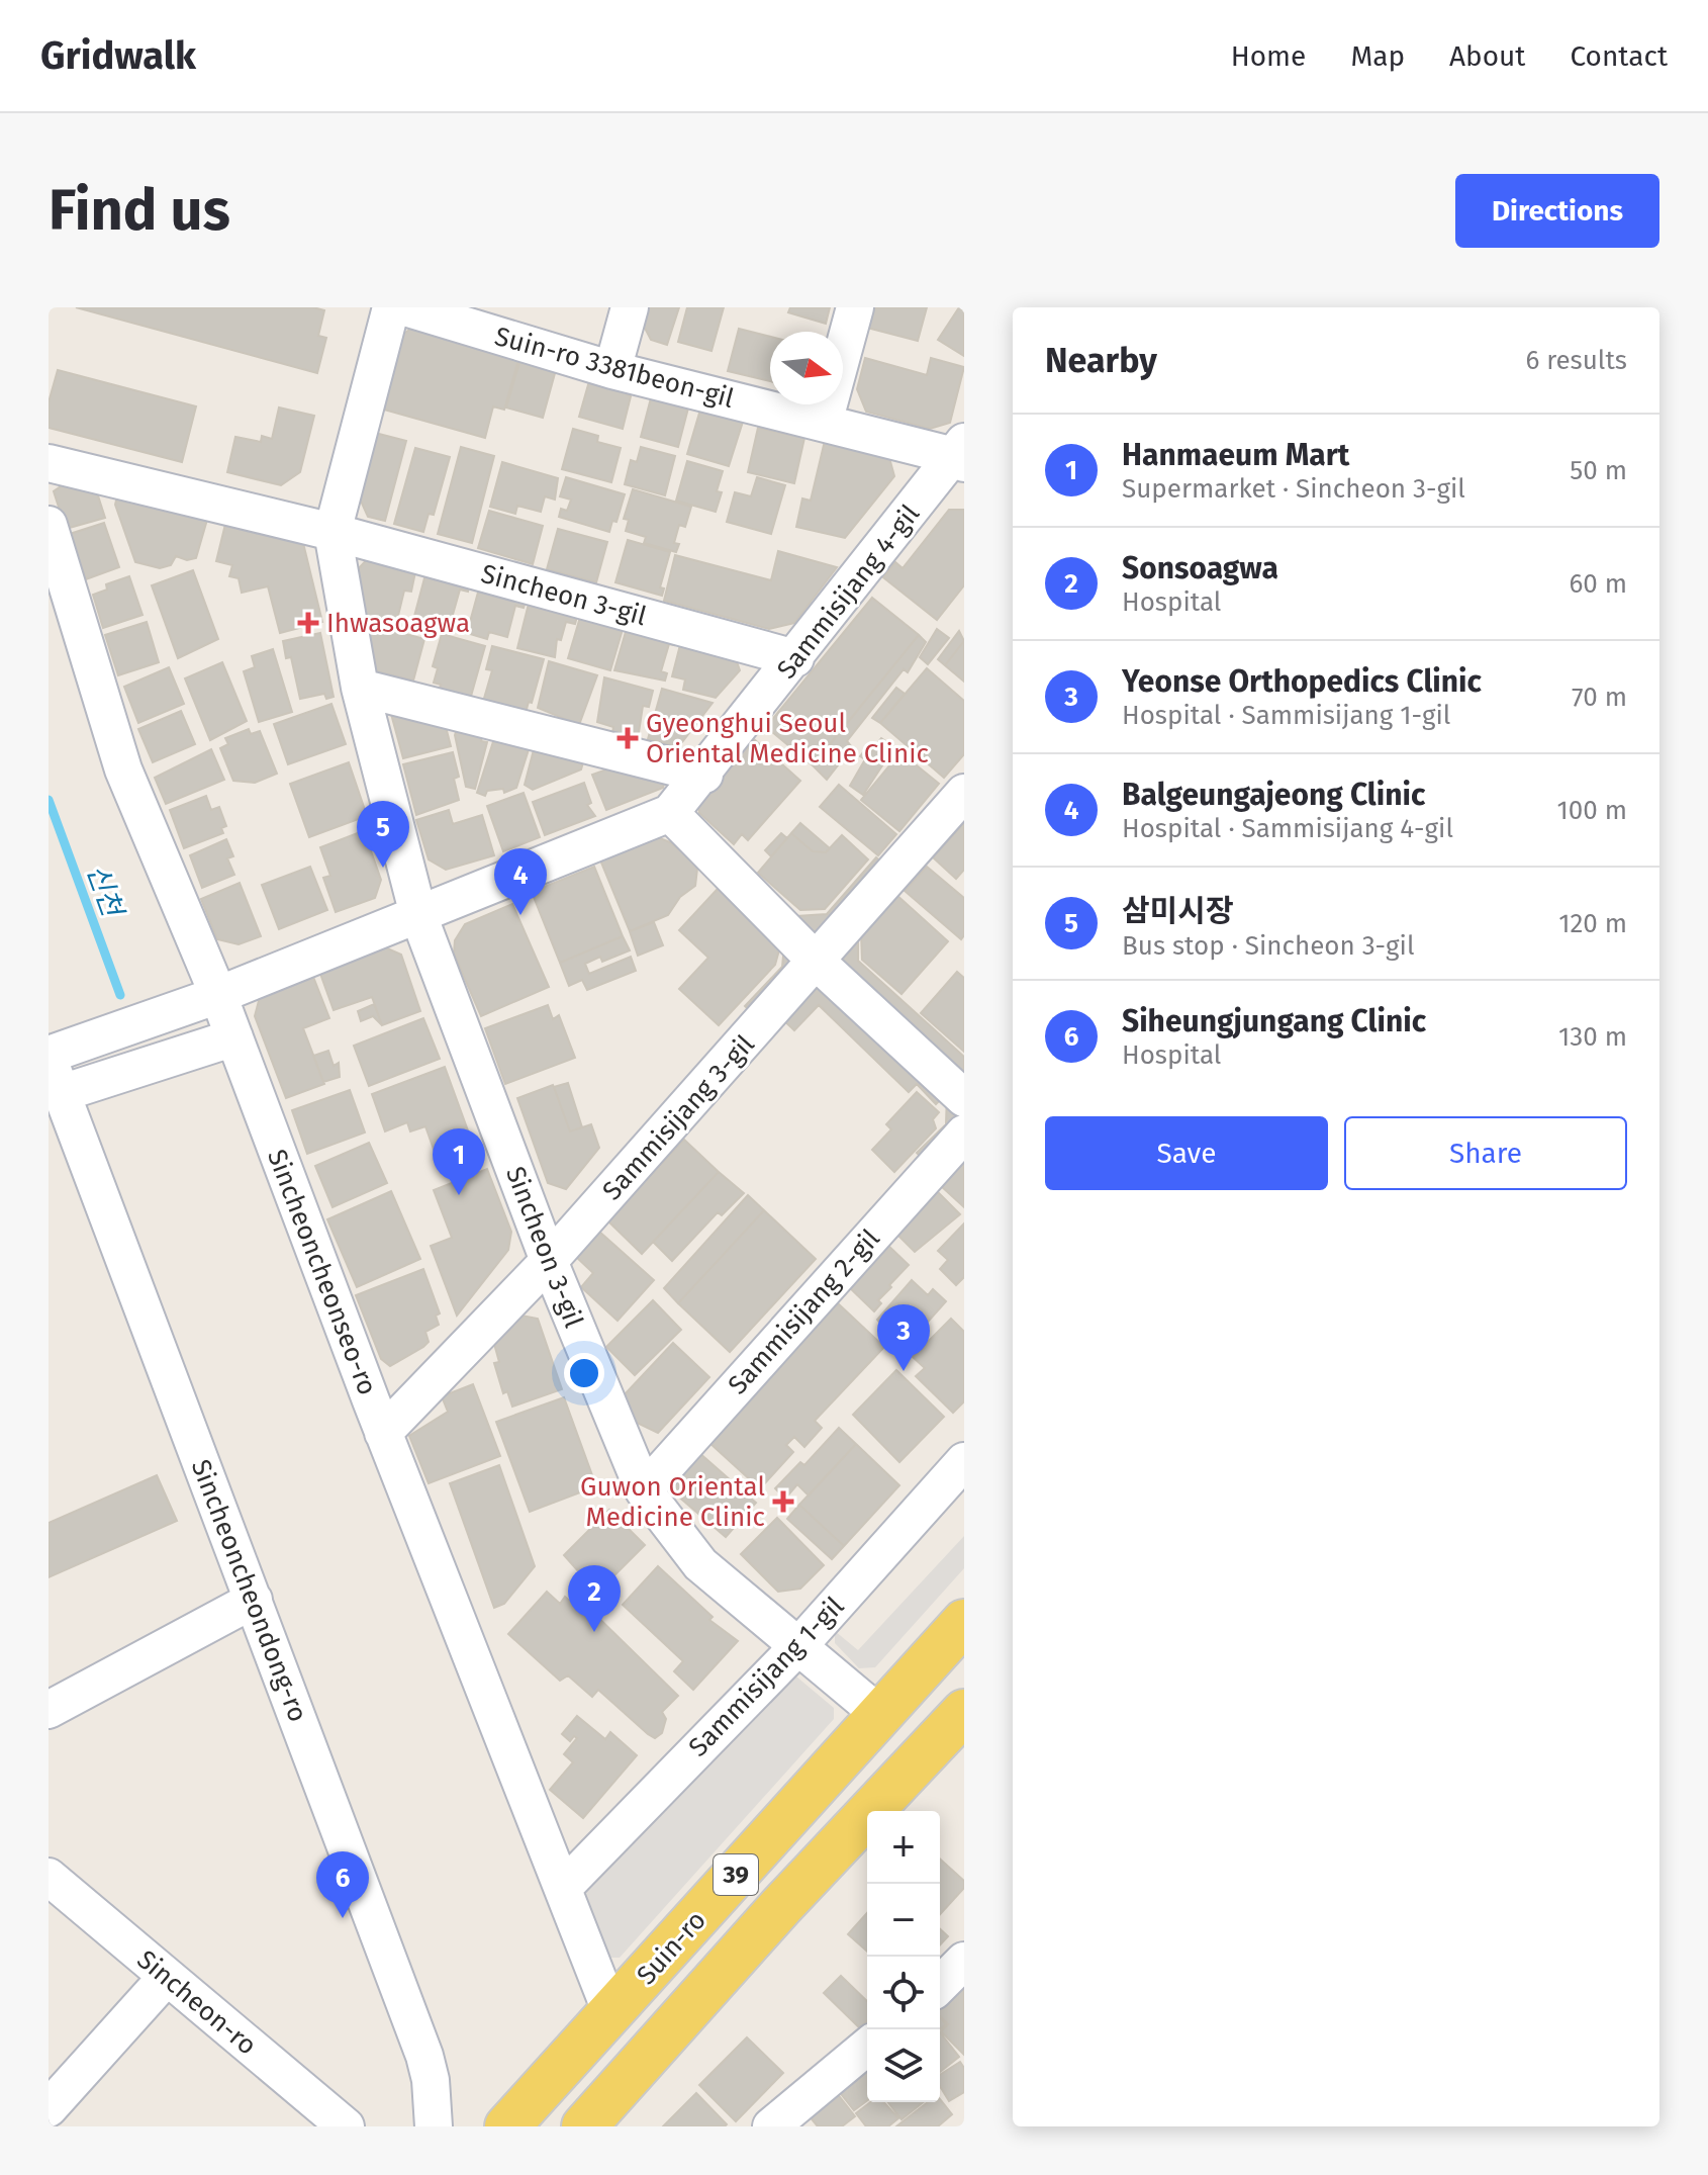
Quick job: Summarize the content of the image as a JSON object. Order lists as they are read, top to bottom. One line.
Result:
{"streets":{"main road":["39","Suin-ro"],"street":["Suin-ro 3381beon-gil","Sammisijang 4-gil","Sincheon 3-gil","Sammisijang 3-gil","Sincheoncheonseo-ro","Sammisijang 2-gil","Sincheoncheondong-ro","Sammisijang 1-gil","Sincheon-ro"]},"crossings":[["Suin-ro 3381beon-gil","Sammisijang 4-gil"],["Sammisijang 4-gil","Sincheon 3-gil"],["Sammisijang 4-gil","Sincheoncheonseo-ro"],["Sammisijang 4-gil","Sincheoncheondong-ro"],["Sincheon 3-gil","Sammisijang 3-gil"],["Sincheon 3-gil","Sammisijang 2-gil"],["Sincheon 3-gil","Sammisijang 1-gil"],["Sincheon 3-gil","Suin-ro"],["Sammisijang 3-gil","Sincheoncheonseo-ro"],["Sincheoncheonseo-ro","Sammisijang 1-gil"],["Sincheoncheonseo-ro","Suin-ro"]],"water":["신천"],"places":{"health":["Ihwasoagwa","Gyeonghui Seoul Oriental Medicine Clinic","Guwon Oriental Medicine Clinic"]},"north":"right","page":{"header":"Gridwalk","nav":["Home","Map","About","Contact"],"buttons":["Directions",["Save","Share"]],"title":"Find us","heading":["Nearby","6 results"],"list":[{"mark":"1","name":"Hanmaeum Mart","note":"Supermarket · Sincheon 3-gil","value":"50 m"},{"mark":"2","name":"Sonsoagwa","note":"Hospital","value":"60 m"},{"mark":"3","name":"Yeonse Orthopedics Clinic","note":"Hospital · Sammisijang 1-gil","value":"70 m"},{"mark":"4","name":"Balgeungajeong Clinic","note":"Hospital · Sammisijang 4-gil","value":"100 m"},{"mark":"5","name":"삼미시장","note":"Bus stop · Sincheon 3-gil","value":"120 m"},{"mark":"6","name":"Siheungjungang Clinic","note":"Hospital","value":"130 m"}],"pins":["5","4","1","3","2","6"],"map_buttons":["+","−"]}}
